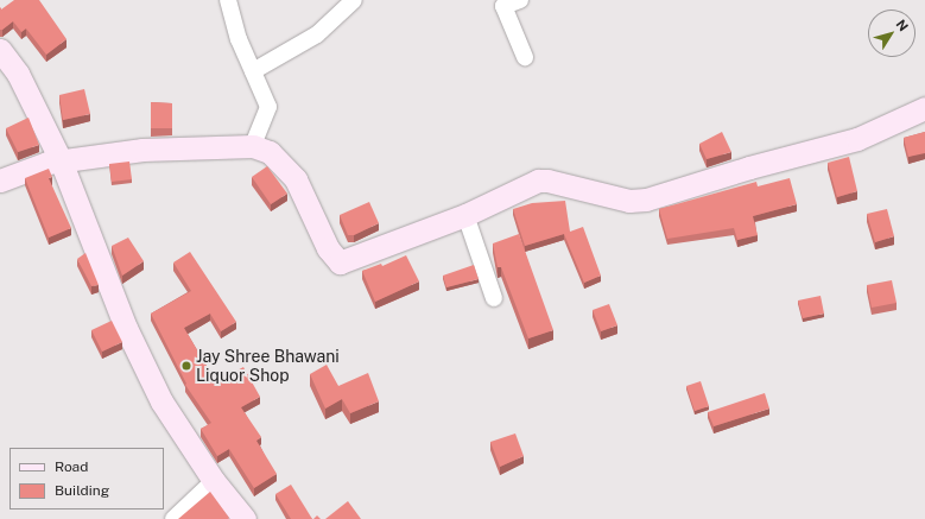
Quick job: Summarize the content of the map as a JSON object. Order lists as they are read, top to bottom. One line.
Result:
{"places":["Jay Shree Bhawani Liquor Shop"],"legend":["Road","Building"],"north":"top right"}
